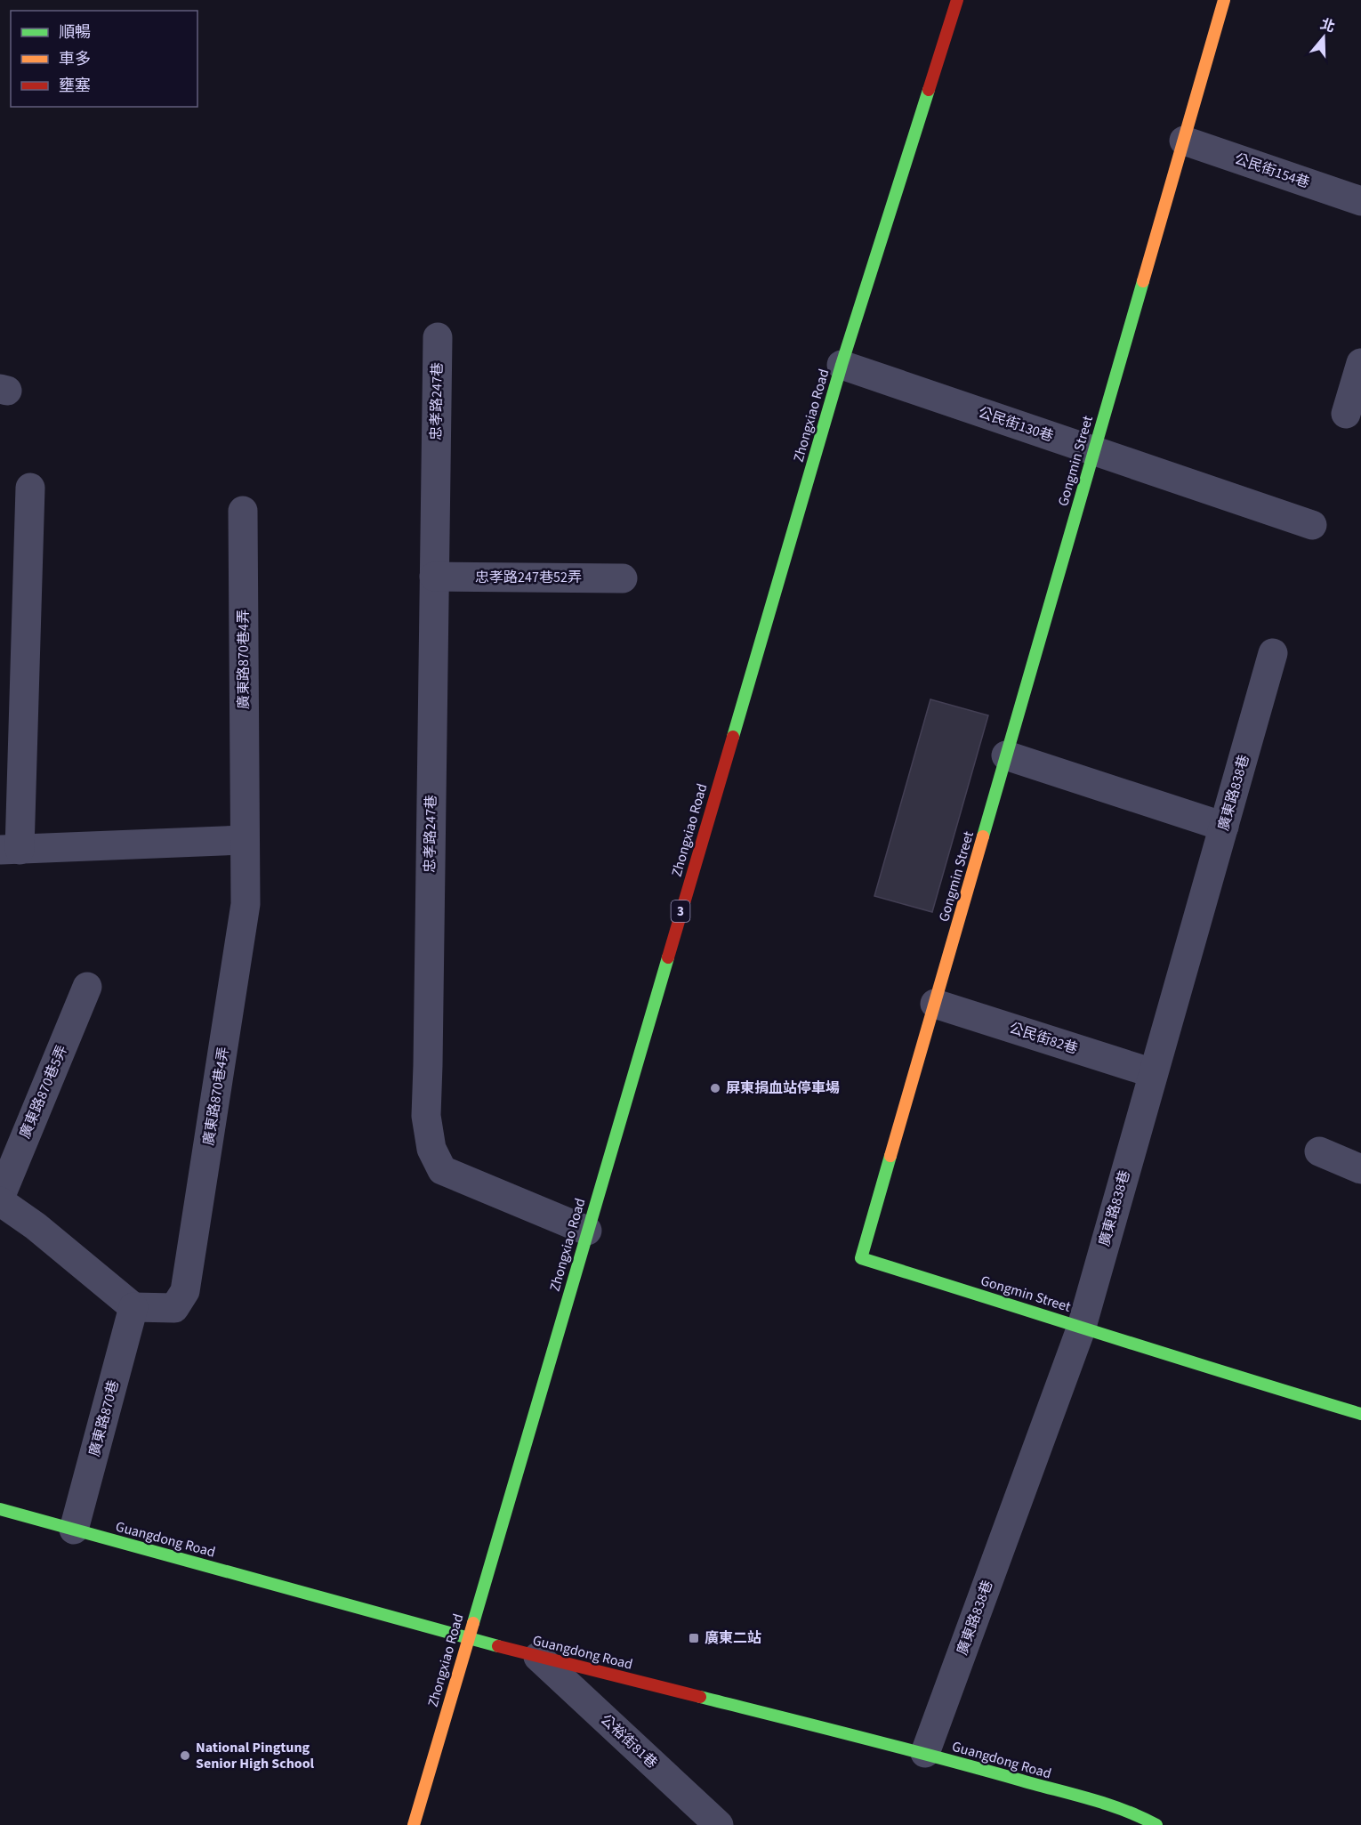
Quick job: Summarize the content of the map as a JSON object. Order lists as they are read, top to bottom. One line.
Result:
{"streets":{"street":["公民街154巷","忠孝路247巷","Zhongxiao Road","公民街130巷","Gongmin Street","忠孝路247巷52弄","廣東路870巷4弄","廣東路838巷","3","公民街82巷","廣東路870巷5弄","廣東路870巷","Guangdong Road","公裕街81巷"]},"crossings":[["公民街154巷","Gongmin Street"],["忠孝路247巷","Zhongxiao Road"],["忠孝路247巷","忠孝路247巷52弄"],["Zhongxiao Road","公民街130巷"],["Zhongxiao Road","Guangdong Road"],["公民街130巷","Gongmin Street"],["Gongmin Street","廣東路838巷"],["Gongmin Street","公民街82巷"],["廣東路870巷4弄","廣東路870巷"],["廣東路838巷","公民街82巷"],["廣東路838巷","Guangdong Road"],["廣東路870巷","Guangdong Road"],["Guangdong Road","公裕街81巷"]],"places":{"other":["屏東捐血站停車場","National Pingtung Senior High School"],"transit":["廣東二站"]},"legend":["順暢","車多","壅塞"],"north":"top"}
